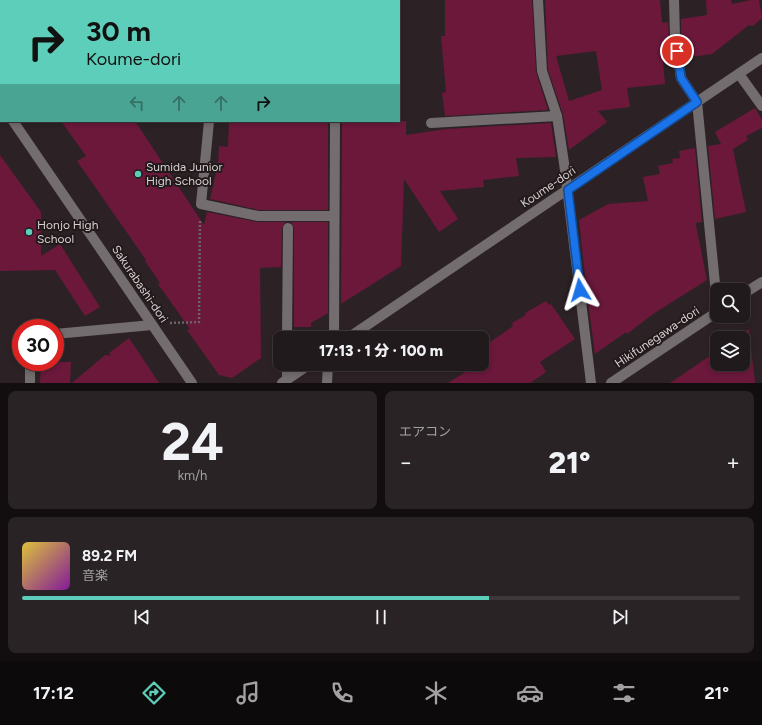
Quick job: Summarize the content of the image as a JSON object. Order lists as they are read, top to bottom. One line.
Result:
{"streets":{"street":["Koume-dori","Sakurabashi-dori","Hikifunegawa-dori"]},"places":["Sumida Junior High School","Honjo High School"],"page":{"turn":["30 m","Koume-dori"],"limit":"30","trip":"17:13 · 1 分 · 100 m","tile":[["24","km/h"],"エアコン"],"heat":["−","21°","+"],"song":["89.2 FM","音楽"],"tabs":["17:12","21°"]}}
